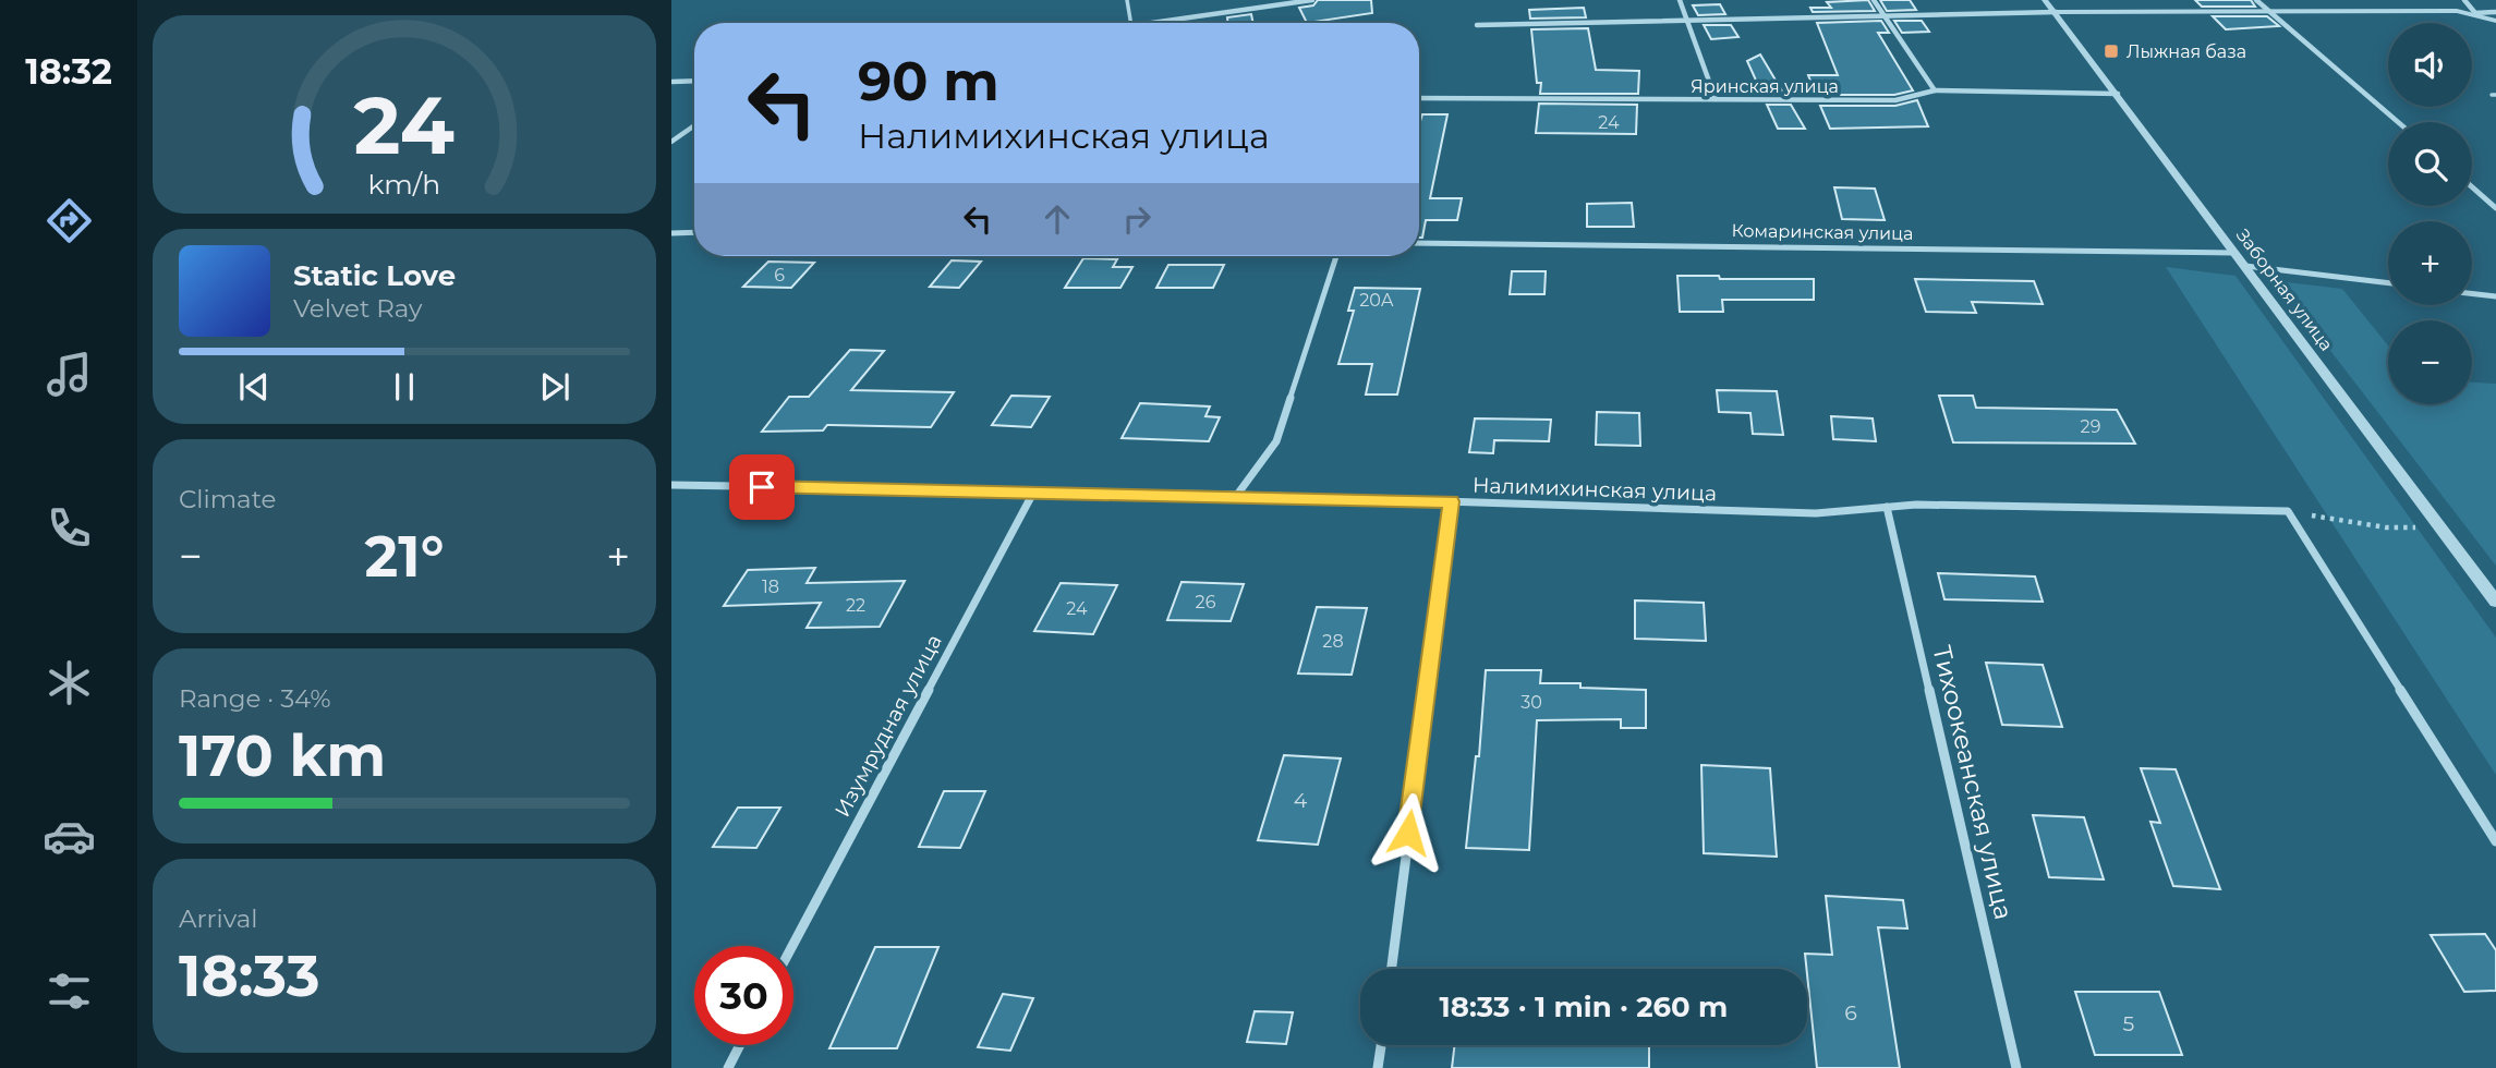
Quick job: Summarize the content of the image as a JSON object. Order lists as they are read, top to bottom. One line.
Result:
{"streets":{"street":["Яринская улица","Комаринская улица","Заборная улица","Налимихинская улица","Изумрудная улица","Тихоокеанская улица"]},"crossings":[["Яринская улица","Заборная улица"],["Комаринская улица","Заборная улица"],["Налимихинская улица","Изумрудная улица"],["Налимихинская улица","Тихоокеанская улица"]],"places":{"transit":["Лыжная база"]},"house_numbers":["24","6","20А","29","18","26","22","24","28","30","4","6","5"],"page":{"tabs":"18:32","map_buttons":["+","−"],"turn":["90 m","Налимихинская улица"],"song":["Static Love","Velvet Ray"],"tile":["Climate",["Range · 34%","170 km"],["Arrival","18:33"]],"heat":["−","21°","+"],"limit":"30","trip":"18:33 · 1 min · 260 m","gauge":["24","km/h"]}}
